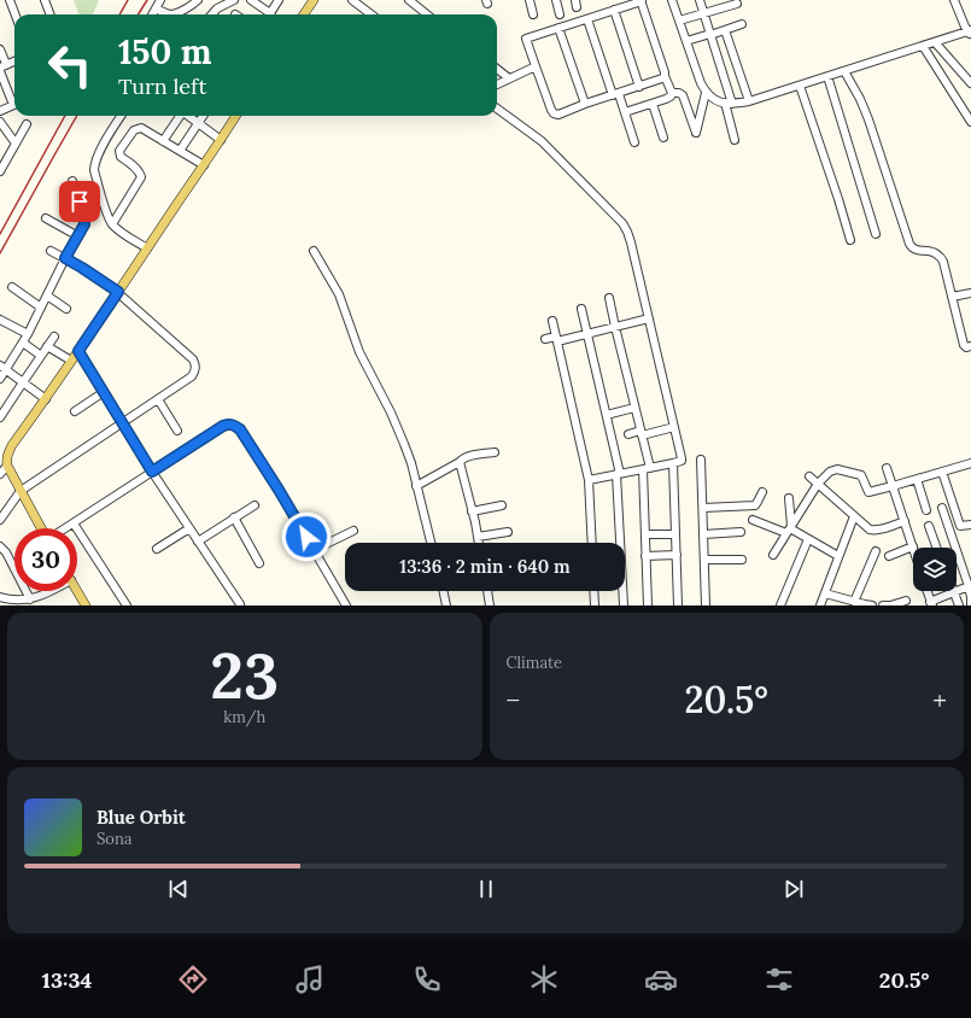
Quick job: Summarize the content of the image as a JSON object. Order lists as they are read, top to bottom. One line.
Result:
{"page":{"turn":["150 m","Turn left"],"limit":"30","trip":"13:36 · 2 min · 640 m","tile":[["23","km/h"],"Climate"],"heat":["−","20.5°","+"],"song":["Blue Orbit","Sona"],"tabs":["13:34","20.5°"]}}
